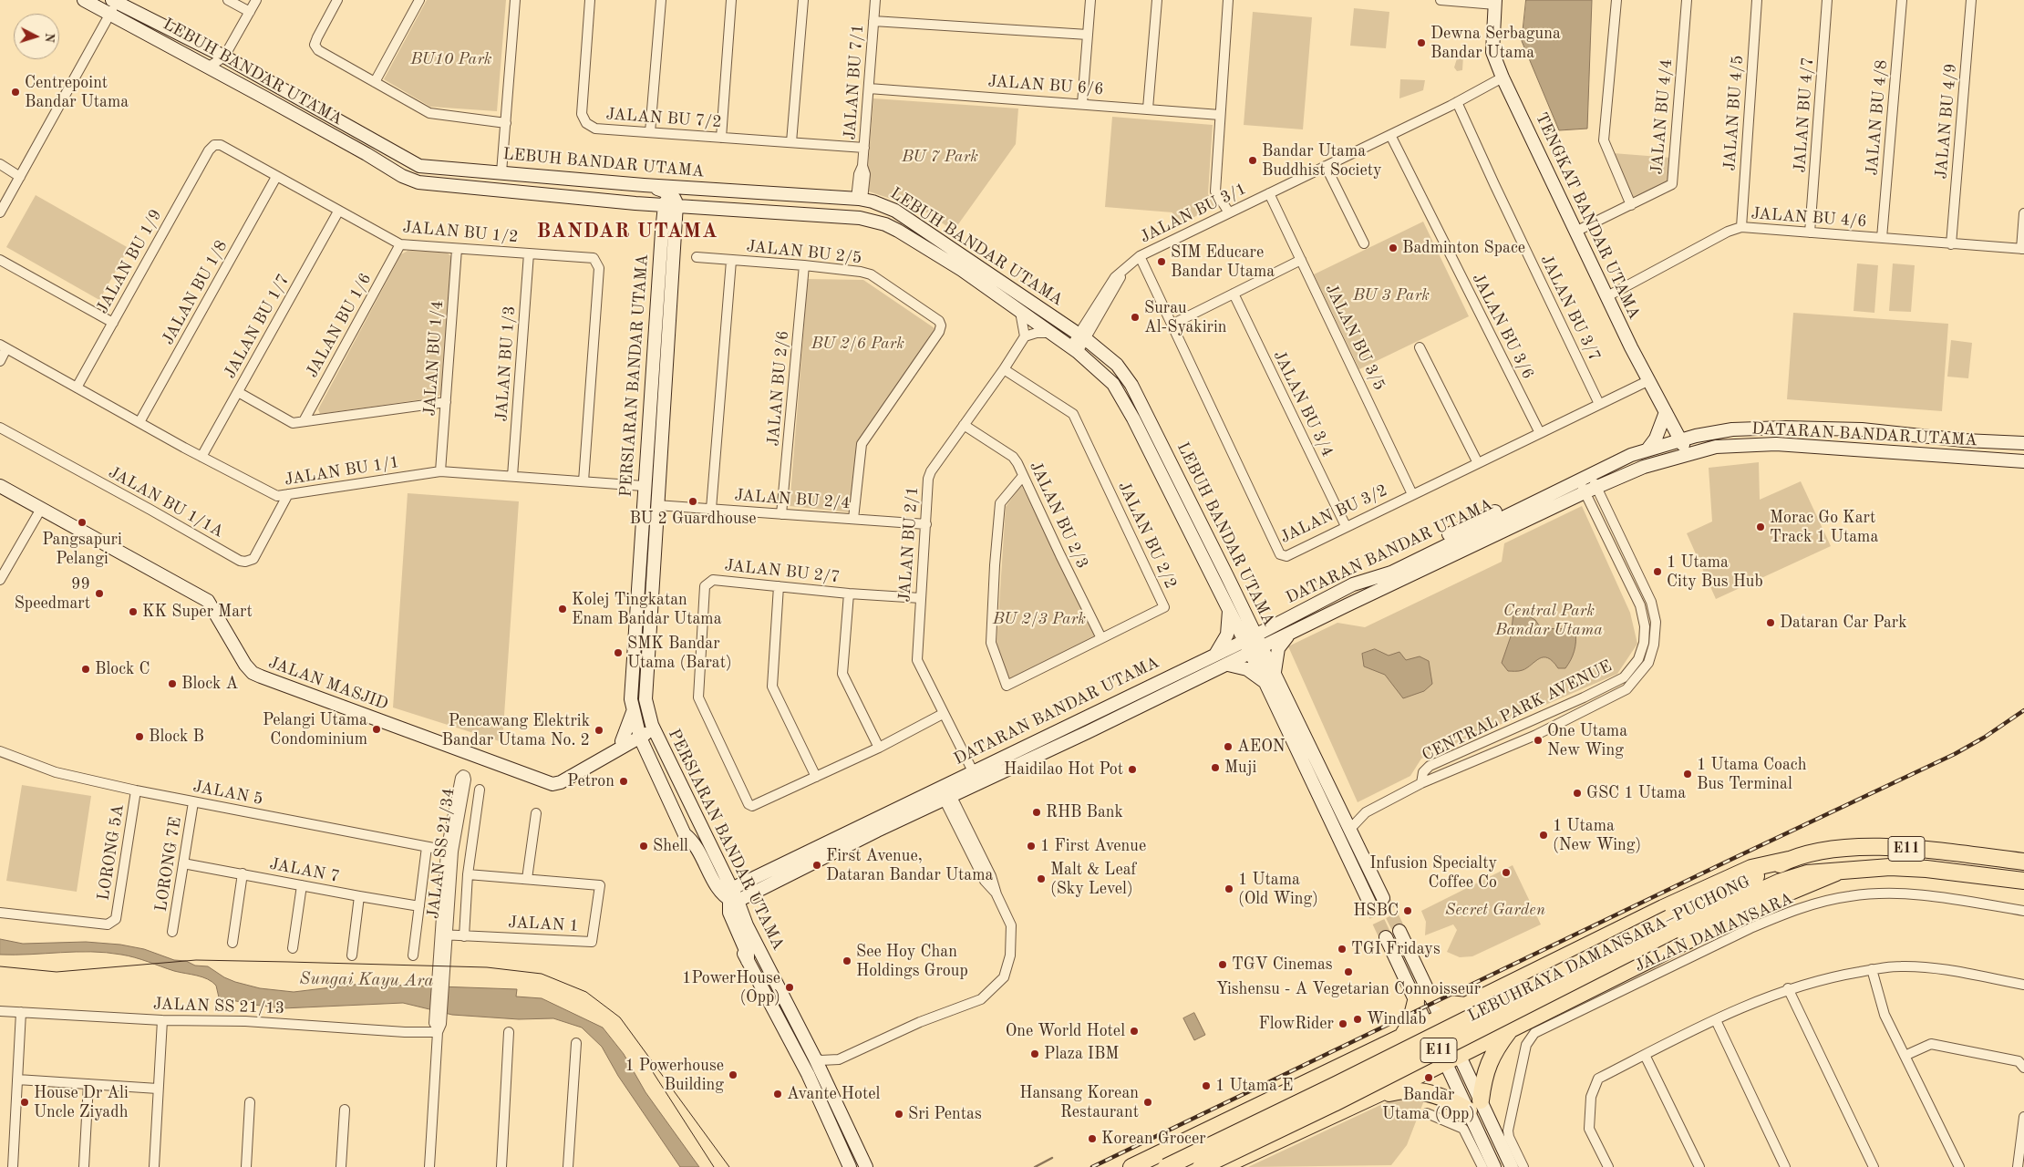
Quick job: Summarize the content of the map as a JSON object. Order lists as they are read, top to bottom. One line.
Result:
{"streets":{"highway":["E11","LEBUHRAYA DAMANSARA–PUCHONG"],"main road":["LEBUH BANDAR UTAMA","TENGKAT BANDAR UTAMA","PERSIARAN BANDAR UTAMA","DATARAN BANDAR UTAMA","JALAN MASJID"],"street":["JALAN BU 7/1","JALAN BU 6/6","JALAN BU 4/5","JALAN BU 4/7","JALAN BU 4/4","JALAN BU 4/8","JALAN BU 7/2","JALAN BU 4/9","JALAN BU 3/1","JALAN BU 4/6","JALAN BU 1/2","JALAN BU 2/5","JALAN BU 1/9","JALAN BU 1/8","JALAN BU 3/7","JALAN BU 1/6","JALAN BU 1/7","JALAN BU 3/6","JALAN BU 3/5","JALAN BU 1/4","JALAN BU 1/3","JALAN BU 2/6","JALAN BU 3/4","JALAN BU 1/1","JALAN BU 2/4","JALAN BU 1/1A","JALAN BU 3/2","JALAN BU 2/3","JALAN BU 2/2","JALAN BU 2/1","JALAN BU 2/7","CENTRAL PARK AVENUE","JALAN 5","LORONG 5A","JALAN SS 21/34","LORONG 7E","JALAN 7","JALAN 1","JALAN DAMANSARA","JALAN SS 21/13"]},"crossings":[["LEBUH BANDAR UTAMA","JALAN BU 7/1"],["LEBUH BANDAR UTAMA","JALAN BU 3/1"],["LEBUH BANDAR UTAMA","PERSIARAN BANDAR UTAMA"],["LEBUH BANDAR UTAMA","DATARAN BANDAR UTAMA"],["LEBUH BANDAR UTAMA","CENTRAL PARK AVENUE"],["JALAN BU 7/1","JALAN BU 6/6"],["JALAN BU 7/1","JALAN BU 7/2"],["JALAN BU 4/5","JALAN BU 4/6"],["JALAN BU 4/7","JALAN BU 4/6"],["JALAN BU 4/4","TENGKAT BANDAR UTAMA"],["JALAN BU 4/8","JALAN BU 4/6"],["JALAN BU 4/9","JALAN BU 4/6"],["JALAN BU 3/1","TENGKAT BANDAR UTAMA"],["JALAN BU 3/1","JALAN BU 3/7"],["JALAN BU 3/1","JALAN BU 3/6"],["JALAN BU 3/1","JALAN BU 3/5"],["JALAN BU 3/1","JALAN BU 3/2"],["TENGKAT BANDAR UTAMA","JALAN BU 4/6"],["TENGKAT BANDAR UTAMA","DATARAN BANDAR UTAMA"],["TENGKAT BANDAR UTAMA","JALAN BU 3/2"],["JALAN BU 1/2","JALAN BU 1/9"],["JALAN BU 1/2","JALAN BU 1/8"],["JALAN BU 1/2","JALAN BU 1/6"],["JALAN BU 1/2","JALAN BU 1/7"],["JALAN BU 1/2","JALAN BU 1/4"],["JALAN BU 1/2","JALAN BU 1/3"],["JALAN BU 1/2","JALAN BU 1/1"],["JALAN BU 2/5","JALAN BU 2/6"],["JALAN BU 2/5","JALAN BU 2/4"],["JALAN BU 1/9","JALAN BU 1/1"],["JALAN BU 1/8","JALAN BU 1/1"],["JALAN BU 3/7","JALAN BU 3/2"],["JALAN BU 1/7","JALAN BU 1/1"],["JALAN BU 3/6","JALAN BU 3/2"],["JALAN BU 3/5","JALAN BU 3/2"],["JALAN BU 1/4","JALAN BU 1/1"],["JALAN BU 1/3","JALAN BU 1/1"],["PERSIARAN BANDAR UTAMA","DATARAN BANDAR UTAMA"],["PERSIARAN BANDAR UTAMA","JALAN BU 1/1"],["PERSIARAN BANDAR UTAMA","JALAN BU 2/4"],["PERSIARAN BANDAR UTAMA","JALAN MASJID"],["JALAN BU 2/6","JALAN BU 2/4"],["JALAN BU 3/4","JALAN BU 3/2"],["DATARAN BANDAR UTAMA","JALAN BU 2/1"],["DATARAN BANDAR UTAMA","CENTRAL PARK AVENUE"],["JALAN BU 1/1","JALAN BU 1/1A"],["JALAN BU 2/4","JALAN BU 2/1"],["JALAN BU 2/3","JALAN BU 2/2"],["JALAN BU 2/3","JALAN BU 2/1"],["JALAN BU 2/2","JALAN BU 2/1"],["JALAN BU 2/1","JALAN BU 2/7"],["JALAN 5","LORONG 5A"],["JALAN 5","JALAN SS 21/34"],["JALAN 5","LORONG 7E"],["JALAN SS 21/34","JALAN 1"],["JALAN SS 21/34","JALAN SS 21/13"],["LORONG 7E","JALAN 7"]],"districts":["BANDAR UTAMA"],"water":["Sungai Kayu Ara"],"parks":["BU10 Park","BU 7 Park","BU 3 Park","BU 2/6 Park","Central Park Bandar Utama","BU 2/3 Park","Secret Garden"],"places":["Dewna Serbaguna Bandar Utama","Centrepoint Bandar Utama","Bandar Utama Buddhist Society","Badminton Space","SIM Educare Bandar Utama","Surau Al-Syakirin","BU 2 Guardhouse","Pangsapuri Pelangi","Morac Go Kart Track 1 Utama","1 Utama City Bus Hub","99 Speedmart","Kolej Tingkatan Enam Bandar Utama","KK Super Mart","Dataran Car Park","SMK Bandar Utama (Barat)","Block C","Block A","Pelangi Utama Condominium","Pencawang Elektrik Bandar Utama No. 2","Block B","One Utama New Wing","AEON","Muji","Haidilao Hot Pot","1 Utama Coach Bus Terminal","Petron","GSC 1 Utama","RHB Bank","1 Utama (New Wing)","Shell","1 First Avenue","First Avenue, Dataran Bandar Utama","Infusion Specialty Coffee Co","Malt & Leaf (Sky Level)","1 Utama (Old Wing)","HSBC","TGI Fridays","See Hoy Chan Holdings Group","TGV Cinemas","Yishensu - A Vegetarian Connoisseur","1PowerHouse (Opp)","Windlab","FlowRider","One World Hotel","Plaza IBM","1 Powerhouse Building","Bandar Utama (Opp)","1 Utama E","Avante Hotel","House Dr Ali Uncle Ziyadh","Hansang Korean Restaurant","Sri Pentas","Korean Grocer"],"north":"right"}
